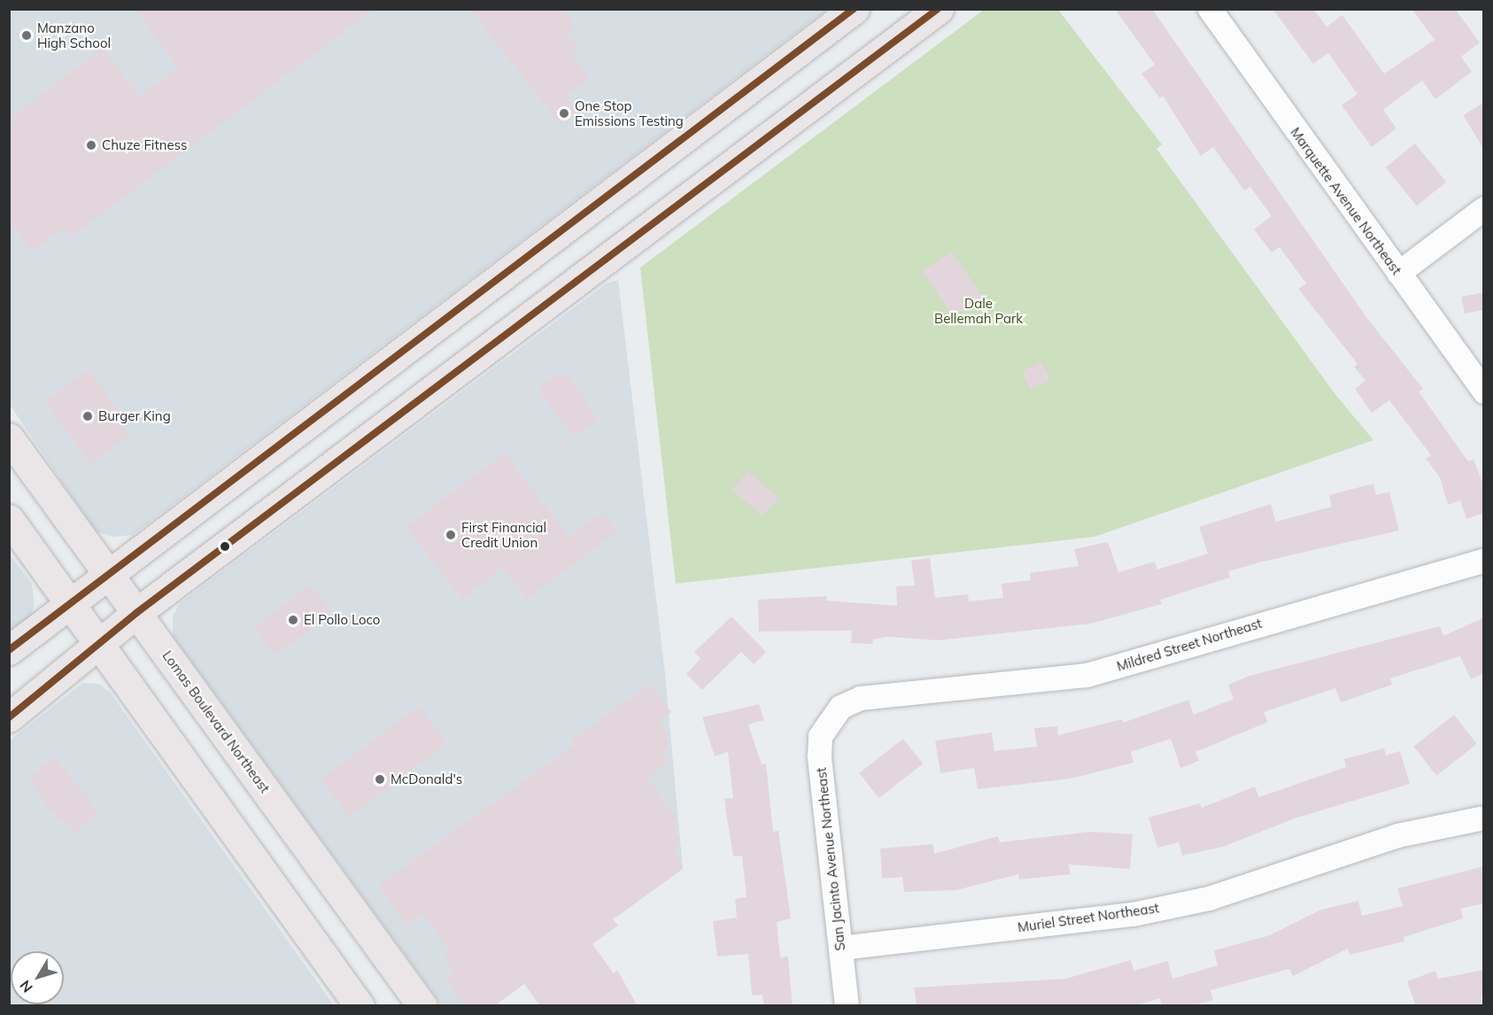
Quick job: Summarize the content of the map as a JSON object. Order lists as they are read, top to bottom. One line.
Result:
{"streets":{"main road":["Lomas Boulevard Northeast"],"street":["Marquette Avenue Northeast","Mildred Street Northeast","San Jacinto Avenue Northeast","Muriel Street Northeast"]},"crossings":[["Mildred Street Northeast","San Jacinto Avenue Northeast"],["San Jacinto Avenue Northeast","Muriel Street Northeast"]],"parks":["Dale Bellemah Park"],"places":["Manzano High School","One Stop Emissions Testing","Chuze Fitness","Burger King","First Financial Credit Union","El Pollo Loco","McDonald's"],"north":"bottom left"}
